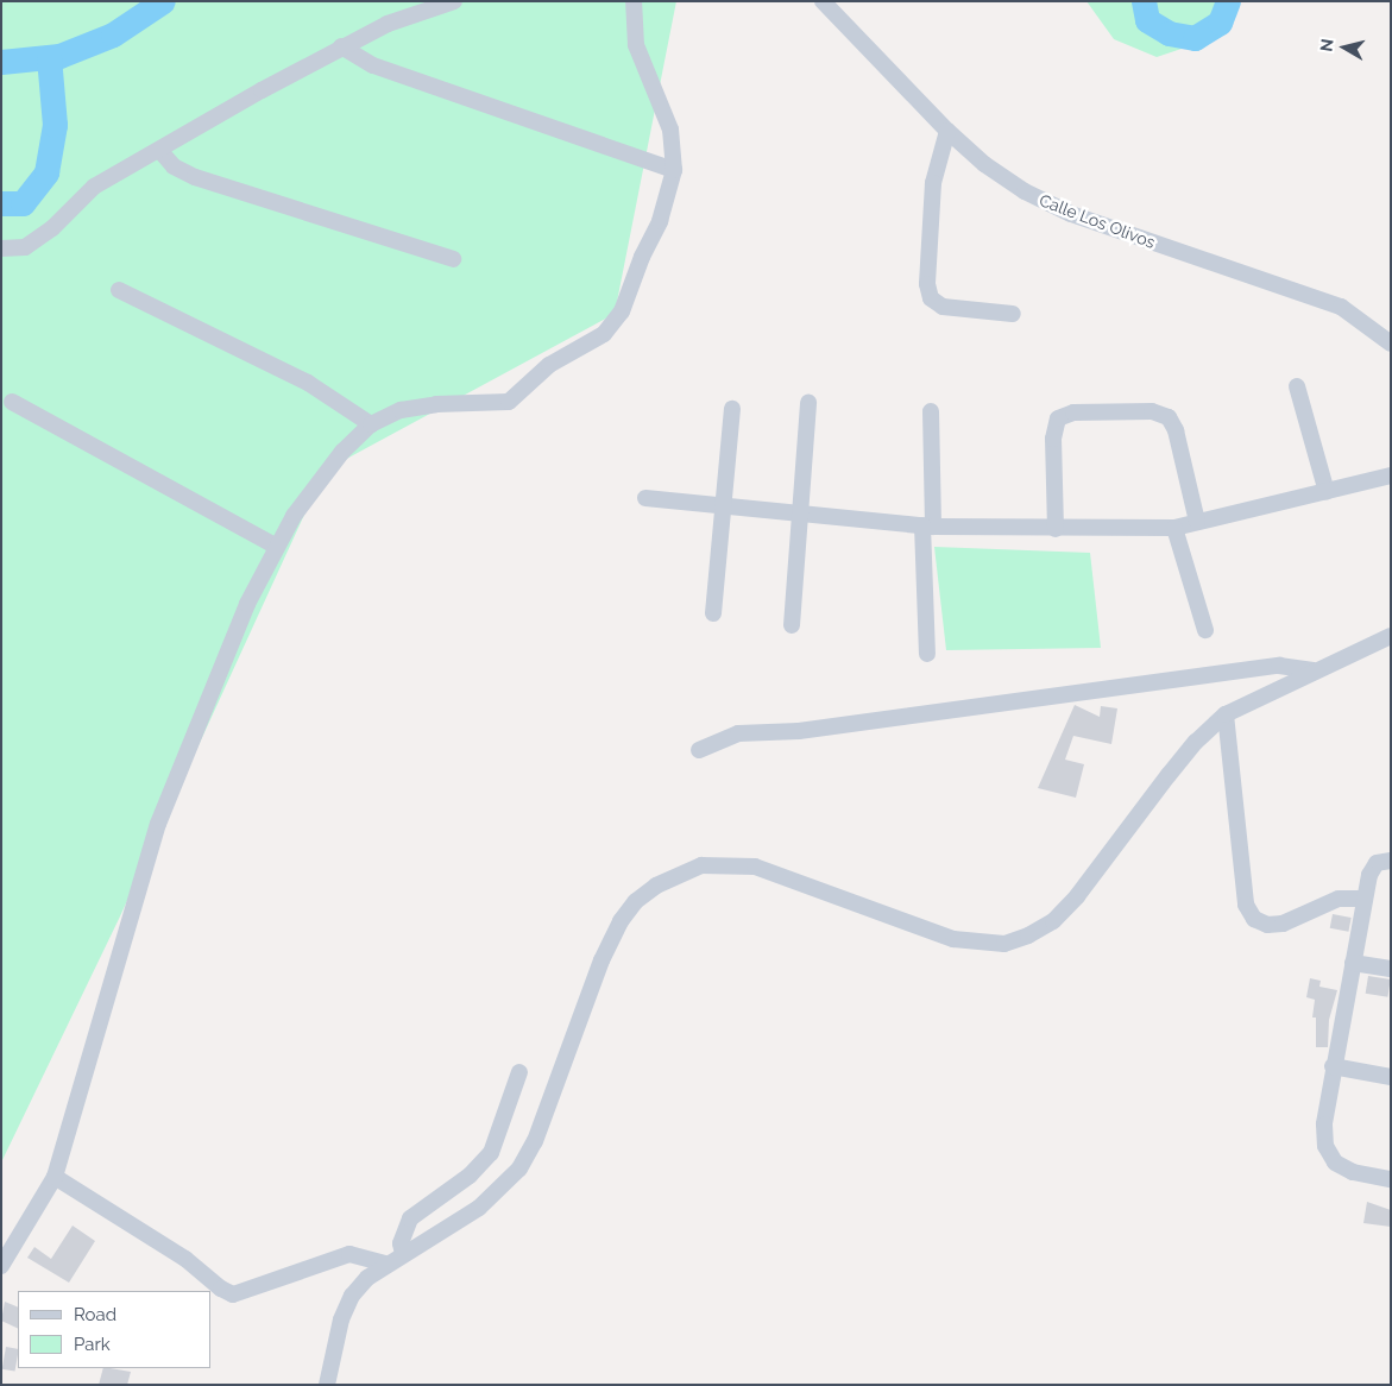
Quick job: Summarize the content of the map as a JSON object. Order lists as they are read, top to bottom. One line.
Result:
{"streets":{"street":["Calle Los Olivos"]},"legend":["Road","Park"],"north":"left"}
